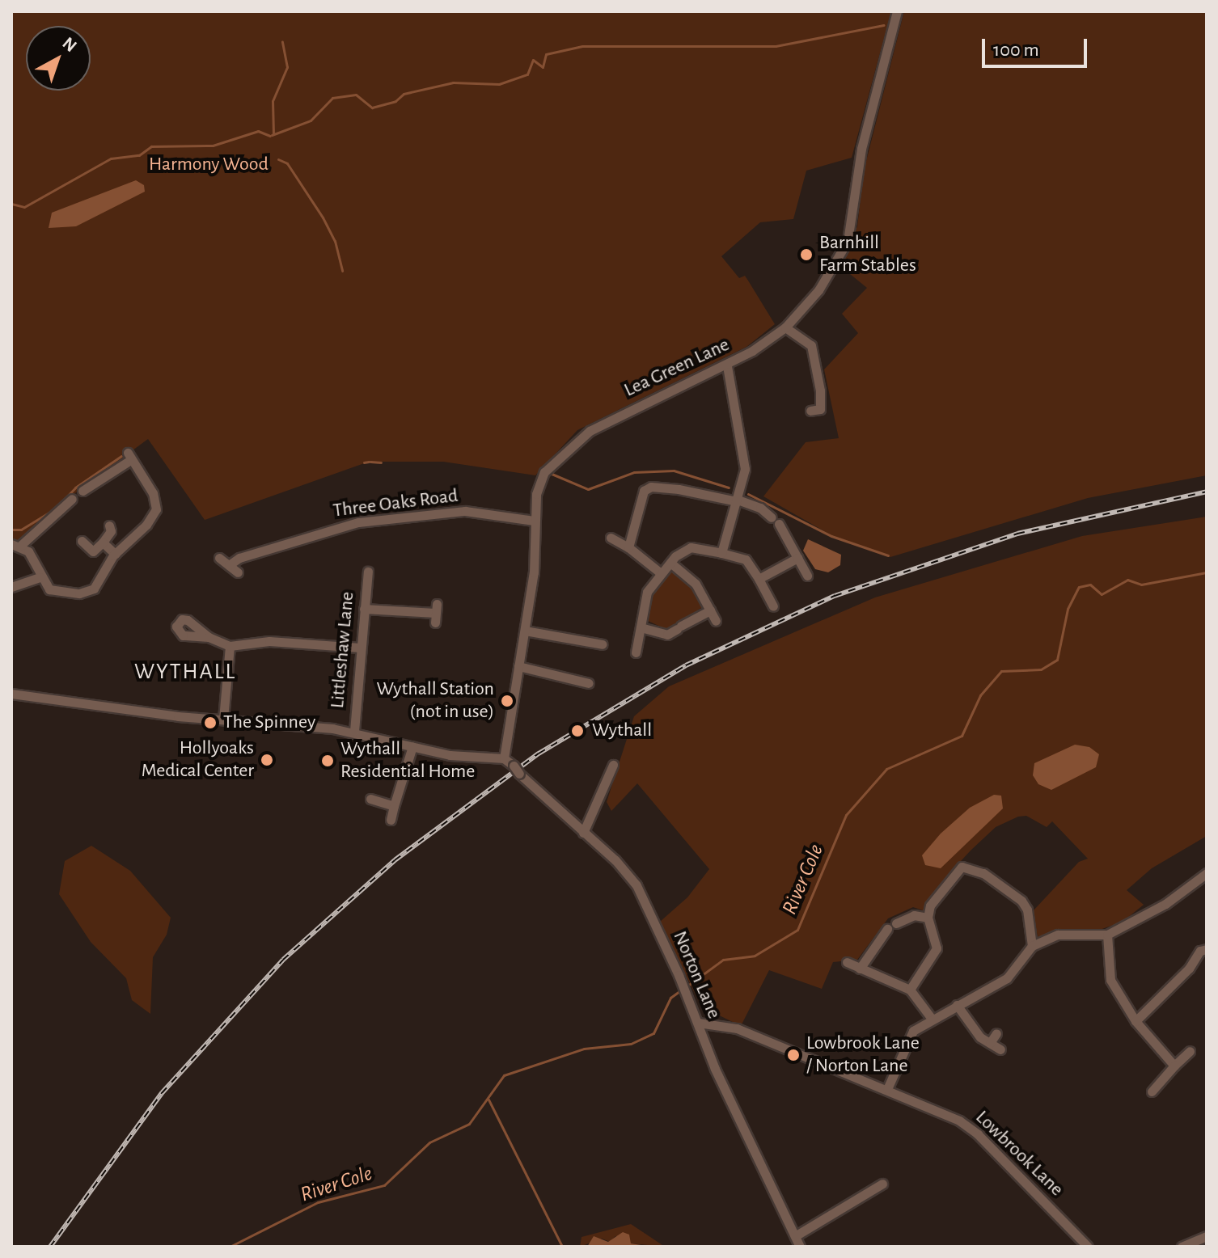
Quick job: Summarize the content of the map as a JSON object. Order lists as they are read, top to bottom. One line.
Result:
{"streets":{"street":["Lea Green Lane","Three Oaks Road","Littleshaw Lane","Norton Lane","Lowbrook Lane"]},"crossings":[["Lea Green Lane","Three Oaks Road"],["Lea Green Lane","Norton Lane"],["Norton Lane","Lowbrook Lane"]],"districts":["WYTHALL"],"water":["River Cole"],"parks":["Harmony Wood"],"places":["Barnhill Farm Stables","Wythall Station (not in use)","The Spinney","Wythall","Hollyoaks Medical Center","Wythall Residential Home","Lowbrook Lane / Norton Lane"],"scale_bar":"100 m","north":"top right"}
